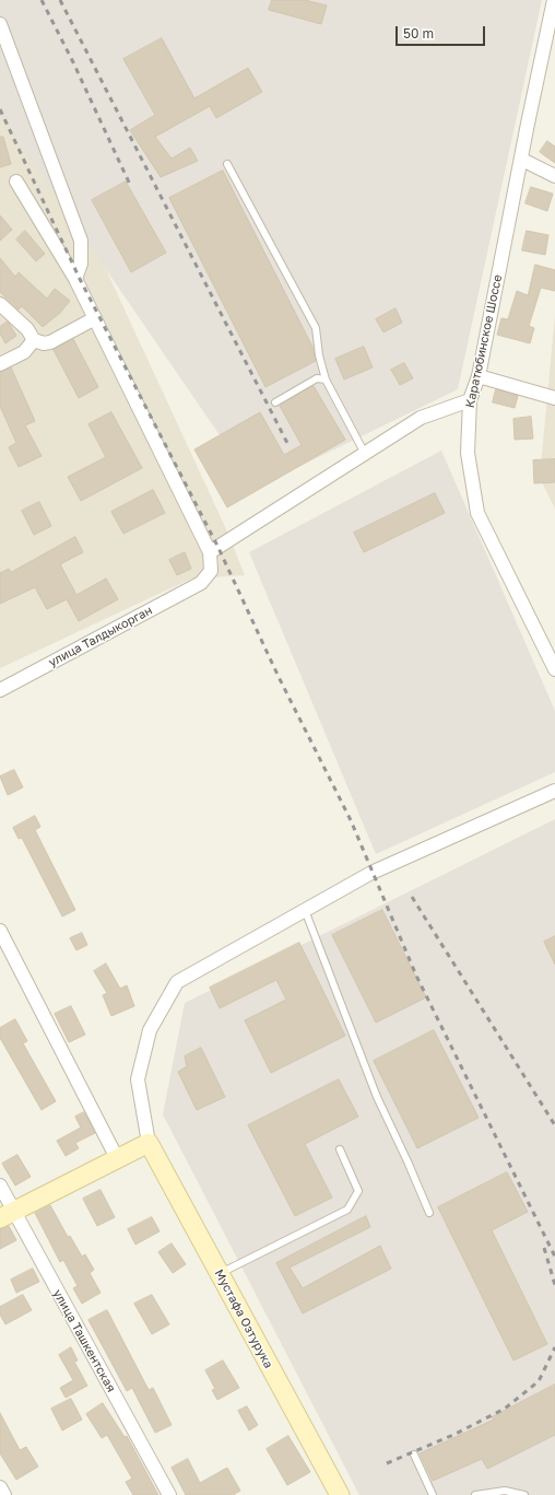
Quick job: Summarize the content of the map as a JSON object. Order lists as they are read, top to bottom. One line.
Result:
{"streets":{"street":["Каратюбинское Шоссе","улица Талдыкорган","Мустафа Озтурука","улица Ташкентская"]},"scale_bar":"50 m"}
